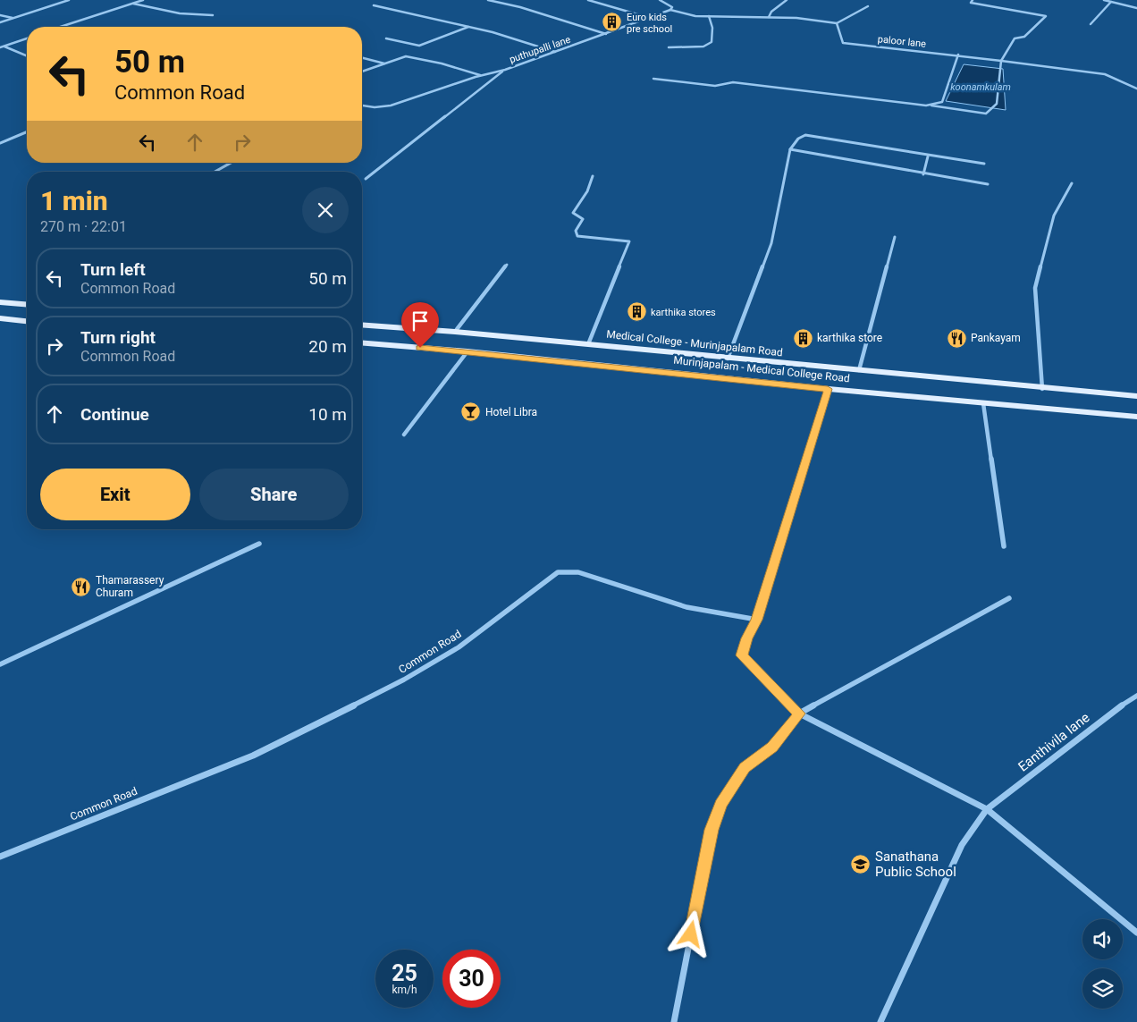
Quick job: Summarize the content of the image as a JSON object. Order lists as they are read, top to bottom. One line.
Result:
{"streets":{"main road":["Medical College - Murinjapalam Road","Murinjapalam - Medical College Road"],"street":["paloor lane","puthupalli lane","Common Road","Eanthivila lane"]},"water":["koonamkulam"],"places":{"building":["Euro kids pre school","karthika stores","karthika store"],"restaurant":["Pankayam","Thamarassery Churam"],"bar":["Hotel Libra"],"school or university":["Sanathana Public School"]},"page":{"turn":["50 m","Common Road"],"heading":["1 min","270 m · 22:01"],"list":[{"name":"Turn left","note":"Common Road","value":"50 m"},{"name":"Turn right","note":"Common Road","value":"20 m"},{"name":"Continue","value":"10 m"}],"buttons":["Exit","Share"],"speed":"25 km/h","limit":"30"}}
